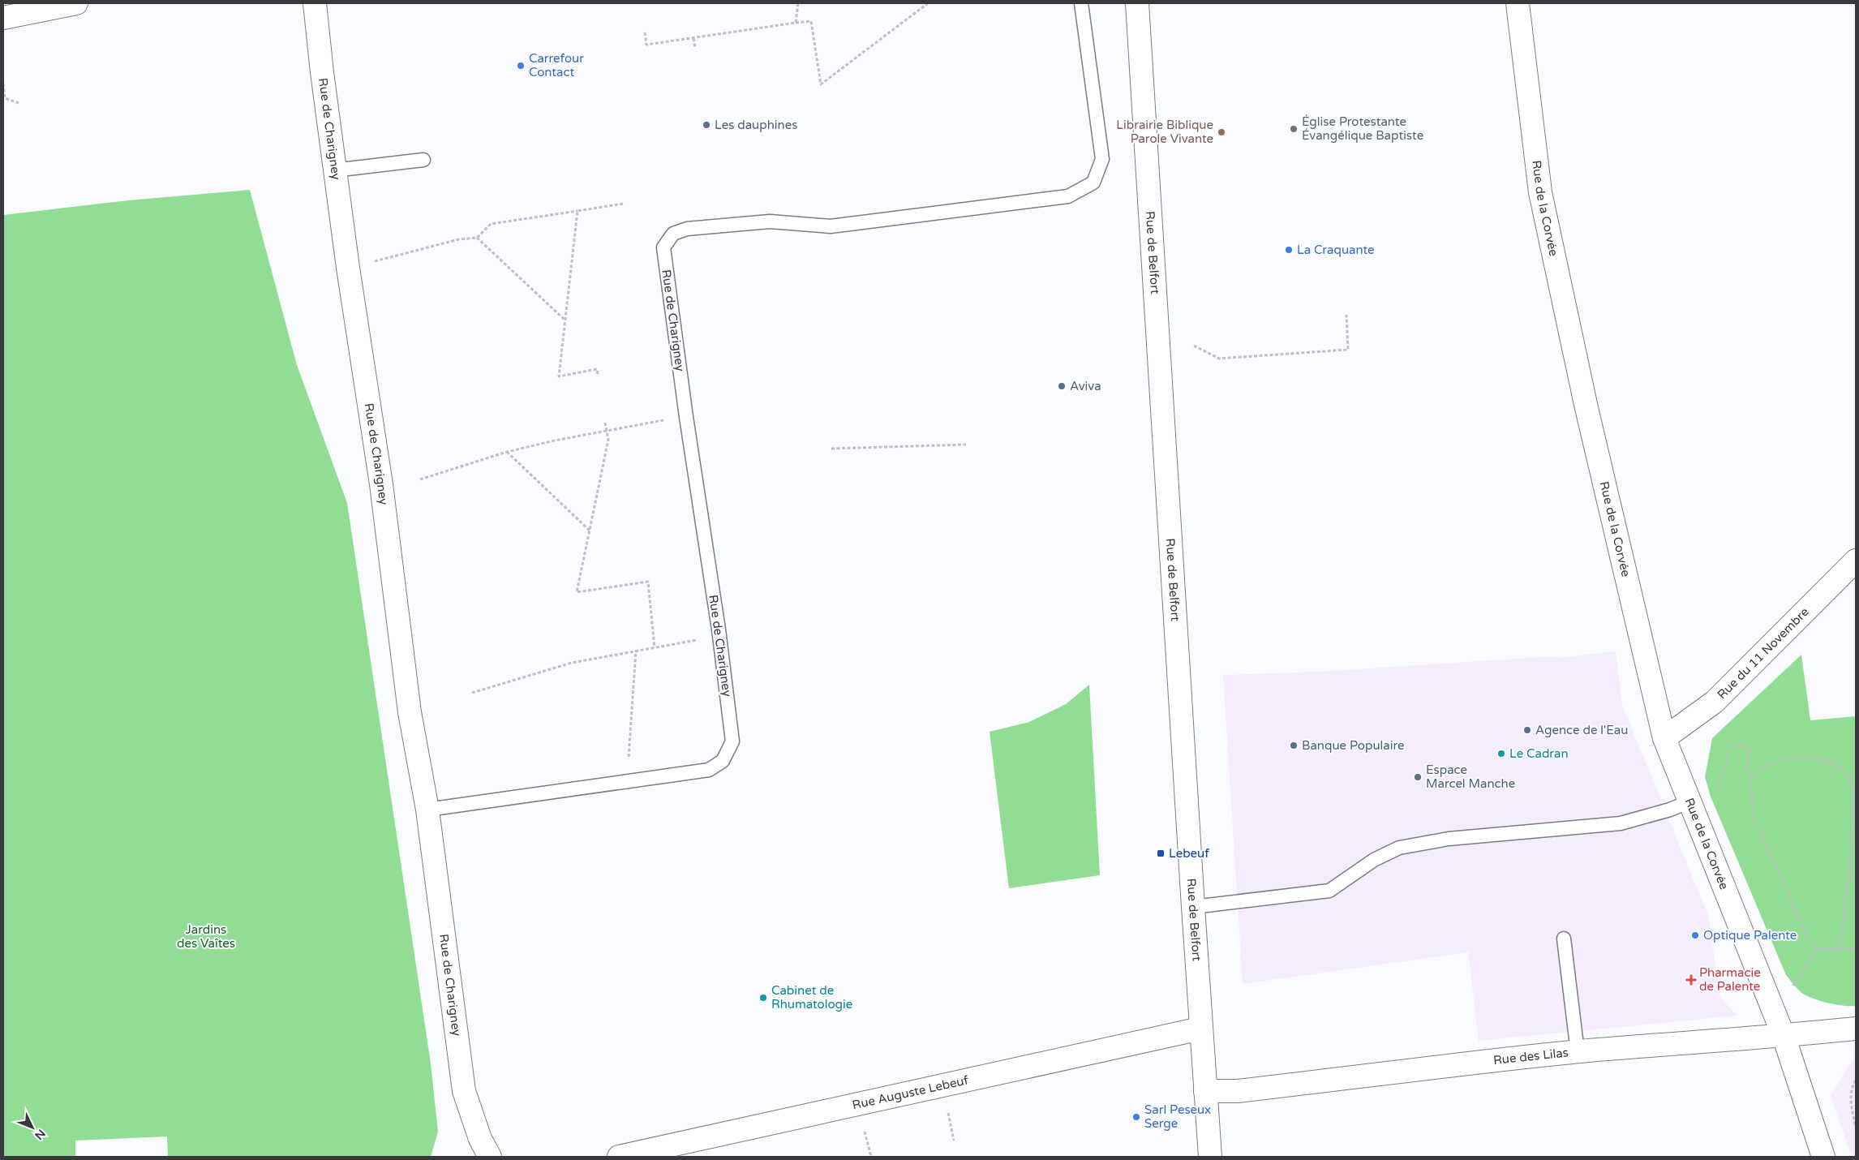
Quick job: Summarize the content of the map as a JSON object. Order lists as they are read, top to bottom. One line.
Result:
{"streets":{"street":["Rue de Charigney","Rue de la Corvée","Rue de Belfort","Rue du 11 Novembre","Rue des Lilas","Rue Auguste Lebeuf"]},"crossings":[["Rue de la Corvée","Rue du 11 Novembre"],["Rue de la Corvée","Rue des Lilas"],["Rue de Belfort","Rue des Lilas"],["Rue de Belfort","Rue Auguste Lebeuf"]],"parks":["Jardins des Vaîtes"],"places":{"other":["Carrefour Contact","Les dauphines","Église Protestante Évangélique Baptiste","Librairie Biblique Parole Vivante","La Craquante","Aviva","Agence de l'Eau","Banque Populaire","Le Cadran","Espace Marcel Manche","Optique Palente","Cabinet de Rhumatologie","Sarl Peseux Serge"],"transit":["Lebeuf"],"health":["Pharmacie de Palente"]},"north":"bottom right"}
